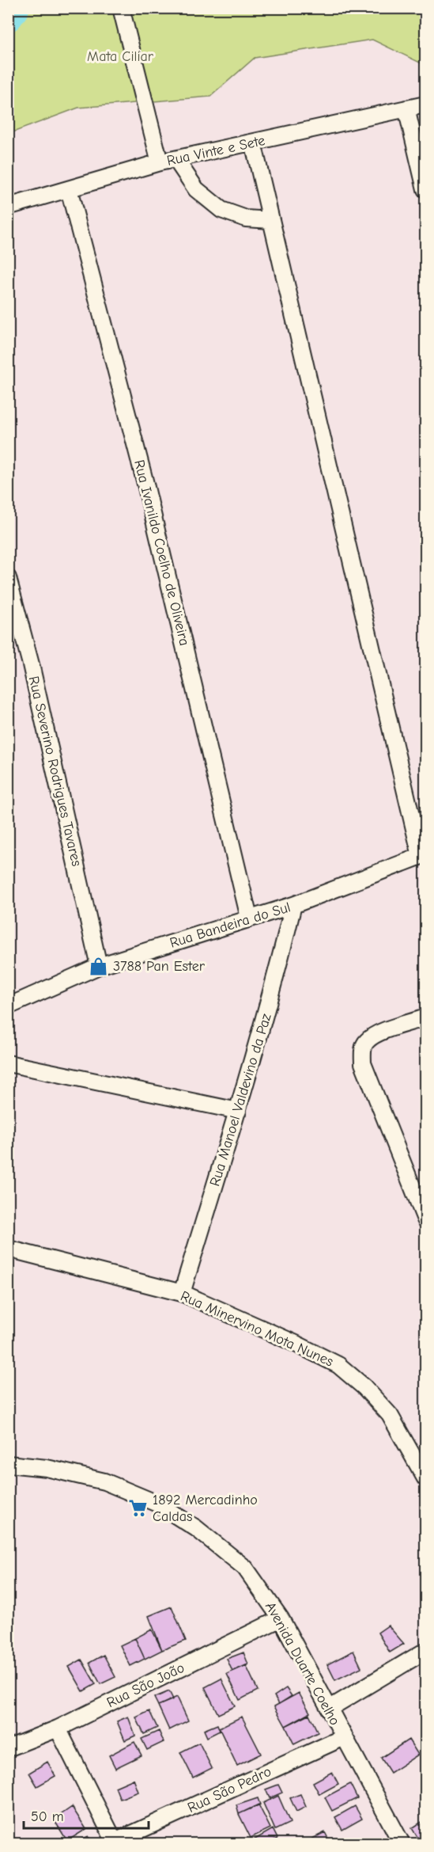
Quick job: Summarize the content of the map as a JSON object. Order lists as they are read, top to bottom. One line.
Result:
{"streets":{"street":["Rua Vinte e Sete","Rua Ivanildo Coelho de Oliveira","Rua Severino Rodrigues Tavares","Rua Bandeira do Sul","Rua Manoel Valdevino da Paz","Rua Minervino Mota Nunes","Avenida Duarte Coelho","Rua São João","Rua São Pedro"]},"crossings":[["Rua Vinte e Sete","Rua Ivanildo Coelho de Oliveira"],["Rua Ivanildo Coelho de Oliveira","Rua Bandeira do Sul"],["Rua Severino Rodrigues Tavares","Rua Bandeira do Sul"],["Rua Bandeira do Sul","Rua Manoel Valdevino da Paz"],["Rua Manoel Valdevino da Paz","Rua Minervino Mota Nunes"],["Avenida Duarte Coelho","Rua São João"],["Avenida Duarte Coelho","Rua São Pedro"]],"parks":["Mata Ciliar"],"places":{"shop":["3788 Pan Ester"],"supermarket":["1892 Mercadinho Caldas"]},"scale_bar":"50 m"}
